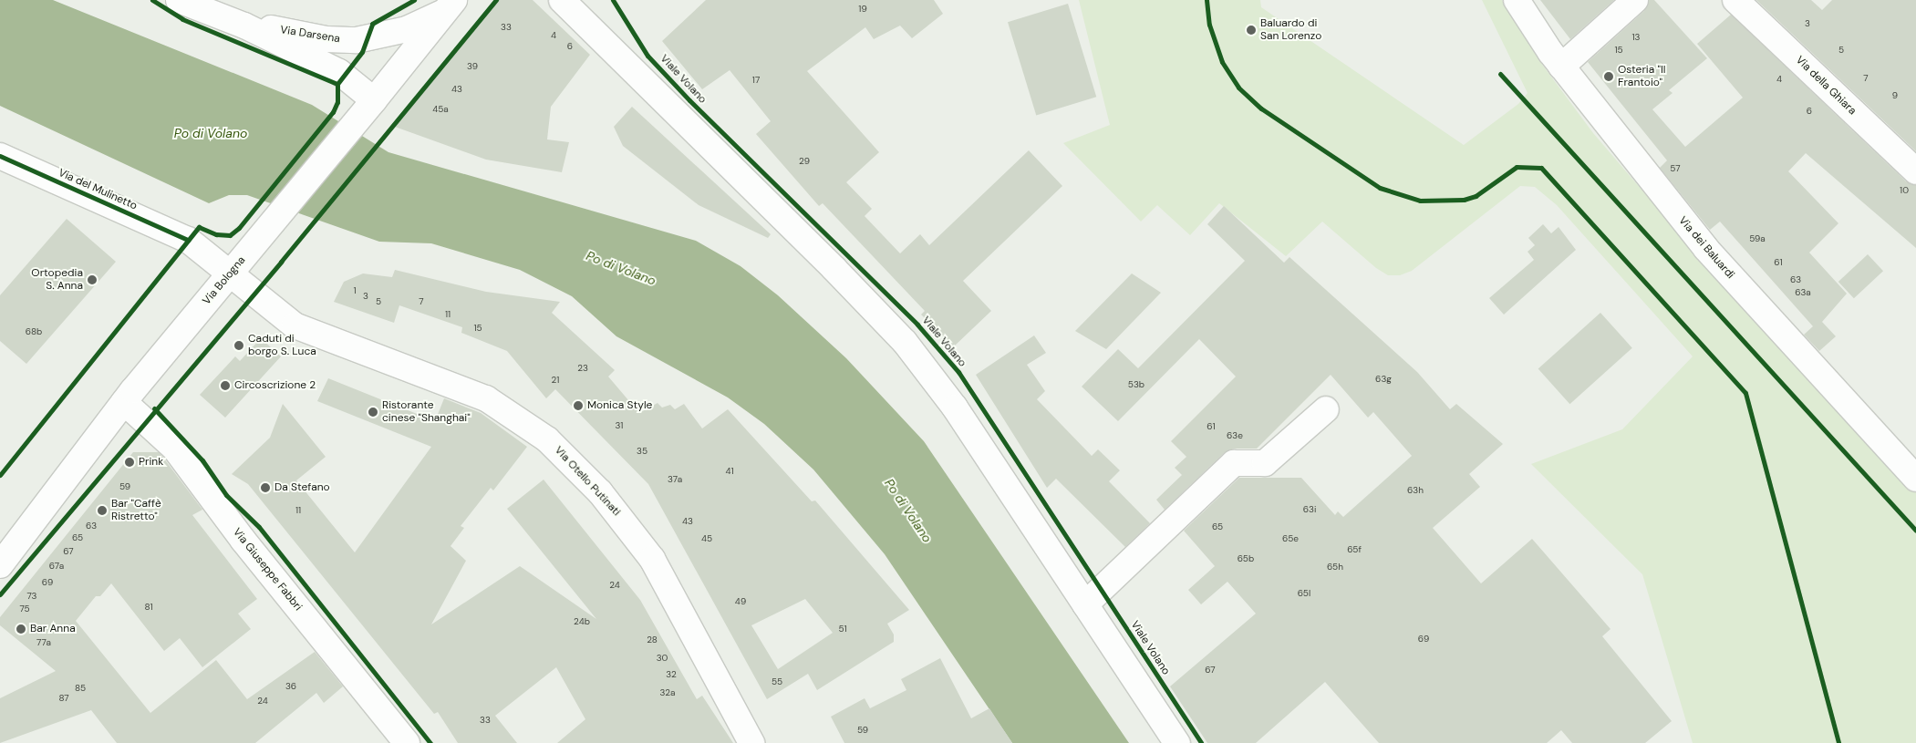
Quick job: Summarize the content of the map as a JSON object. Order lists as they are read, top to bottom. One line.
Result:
{"streets":{"street":["Via Darsena","Via della Ghiara","Via del Mulinetto","Via dei Baluardi","Via Bologna","Via Otello Putinati","Via Giuseppe Fabbri"],"cycle path":["Viale Volano"]},"crossings":[["Via Darsena","Via Bologna"],["Via del Mulinetto","Via Bologna"],["Via del Mulinetto","Via Otello Putinati"],["Via Bologna","Via Otello Putinati"],["Via Bologna","Via Giuseppe Fabbri"]],"water":["Po di Volano"],"places":["Baluardo di San Lorenzo","Osteria \"Il Frantoio\"","Ortopedia S. Anna","Caduti di borgo S. Luca","Circoscrizione 2","Monica Style","Ristorante cinese \"Shanghai\"","Prink","Da Stefano","Bar \"Caffè Ristretto\"","Bar Anna"],"house_numbers":["19","3","33","4","13","6","15","5","39","7","4","17","43","9","45a","6","29","57","10","59a","61","63","1","63a","3","5","7","11","15","68b","23","63g","21","53b","31","61","63e","35","41","37a","59","63h","63i","11","43","63","65","65","45","65e","65f","67","65b","67a","65h","69","24","65l","73","49","81","75","24b","51","69","28","77a","30","67","32","55","36","85","32a","87","24","33","59"]}
